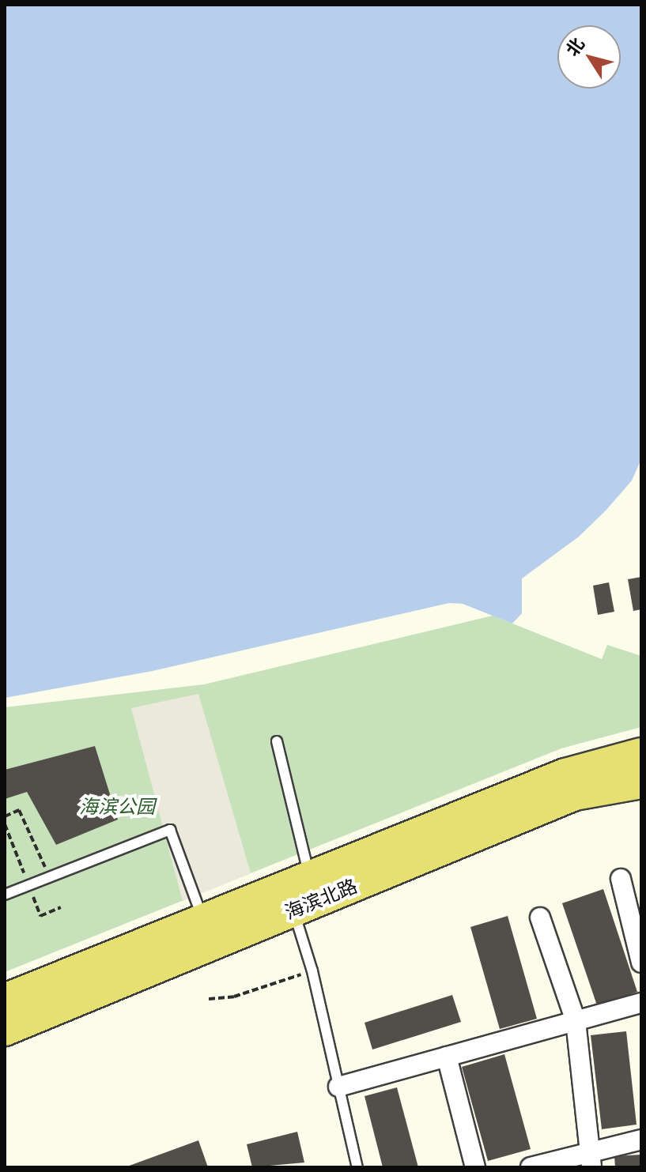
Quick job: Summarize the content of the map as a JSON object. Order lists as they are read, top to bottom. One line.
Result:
{"streets":{"main road":["海滨北路"]},"parks":["海滨公园"],"north":"top left"}
